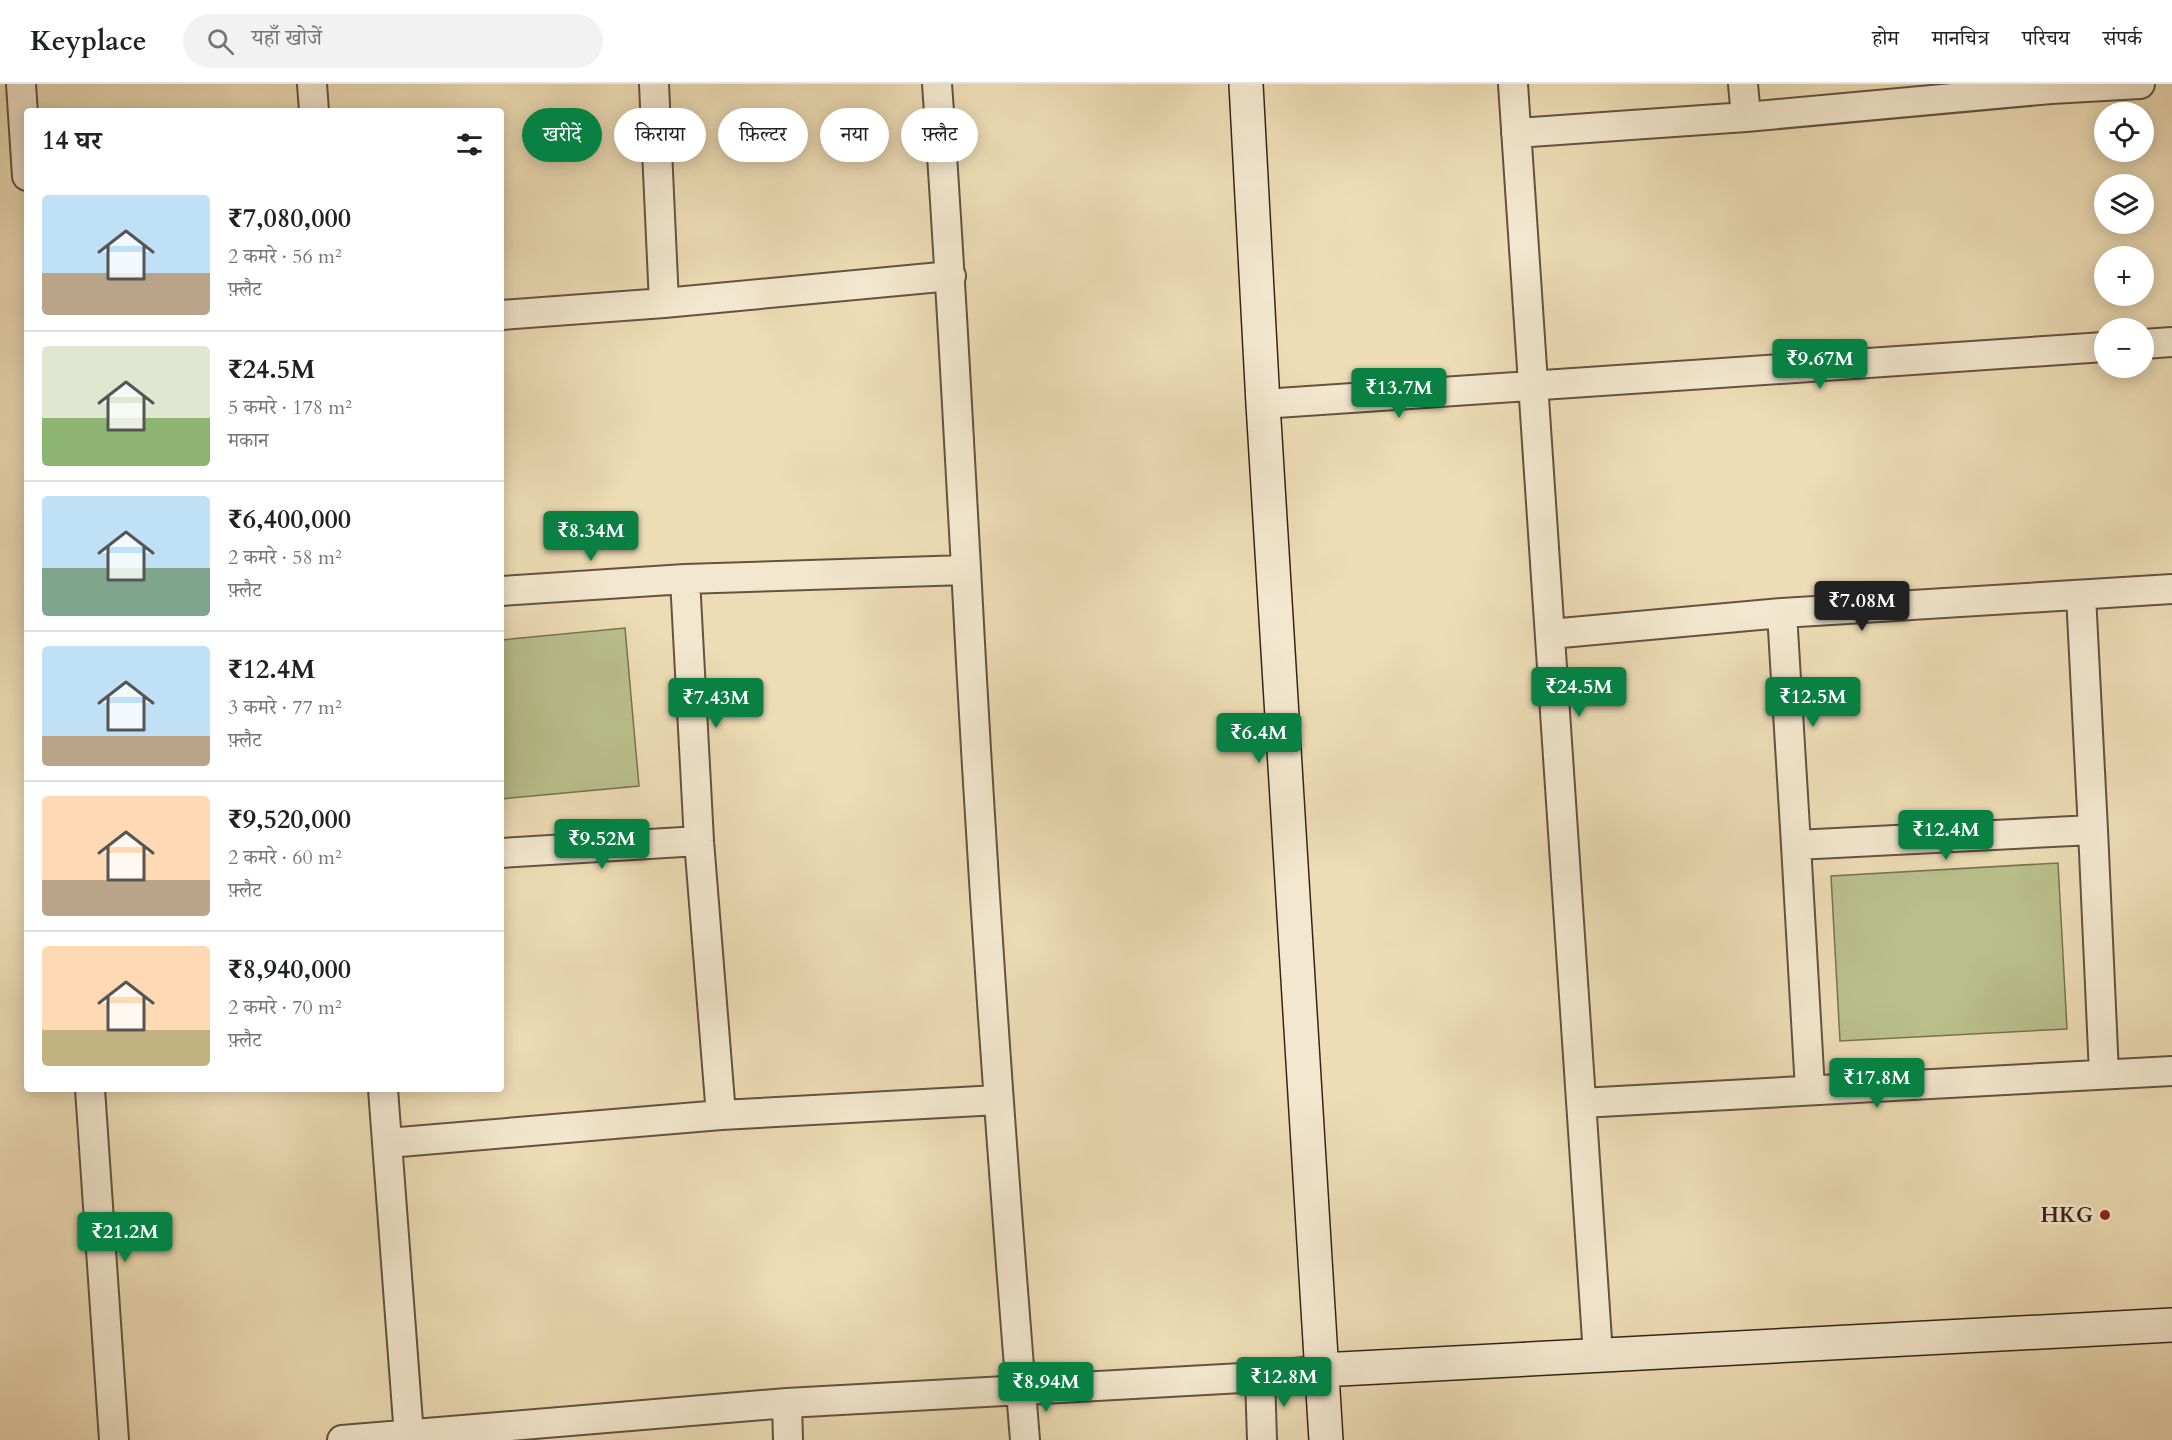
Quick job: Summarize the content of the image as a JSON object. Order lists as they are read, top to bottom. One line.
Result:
{"places":["HKG"],"page":{"header":"Keyplace","search":"यहाँ खोजें","nav":["होम","मानचित्र","परिचय","संपर्क"],"map_buttons":["+","−"],"chip":["खरीदें","किराया","फ़िल्टर","नया","फ़्लैट"],"heading":"14 घर","list":[{"name":"₹7,080,000","note":"2 कमरे · 56 m² · फ़्लैट"},{"name":"₹24.5M","note":"5 कमरे · 178 m² · मकान"},{"name":"₹6,400,000","note":"2 कमरे · 58 m² · फ़्लैट"},{"name":"₹12.4M","note":"3 कमरे · 77 m² · फ़्लैट"},{"name":"₹9,520,000","note":"2 कमरे · 60 m² · फ़्लैट"},{"name":"₹8,940,000","note":"2 कमरे · 70 m² · फ़्लैट"}],"price":["₹9.67M","₹13.7M","₹8.34M","₹7.08M","₹24.5M","₹12.5M","₹7.43M","₹6.4M","₹12.4M","₹9.52M","₹17.8M","₹21.2M","₹12.8M","₹8.94M"]}}
